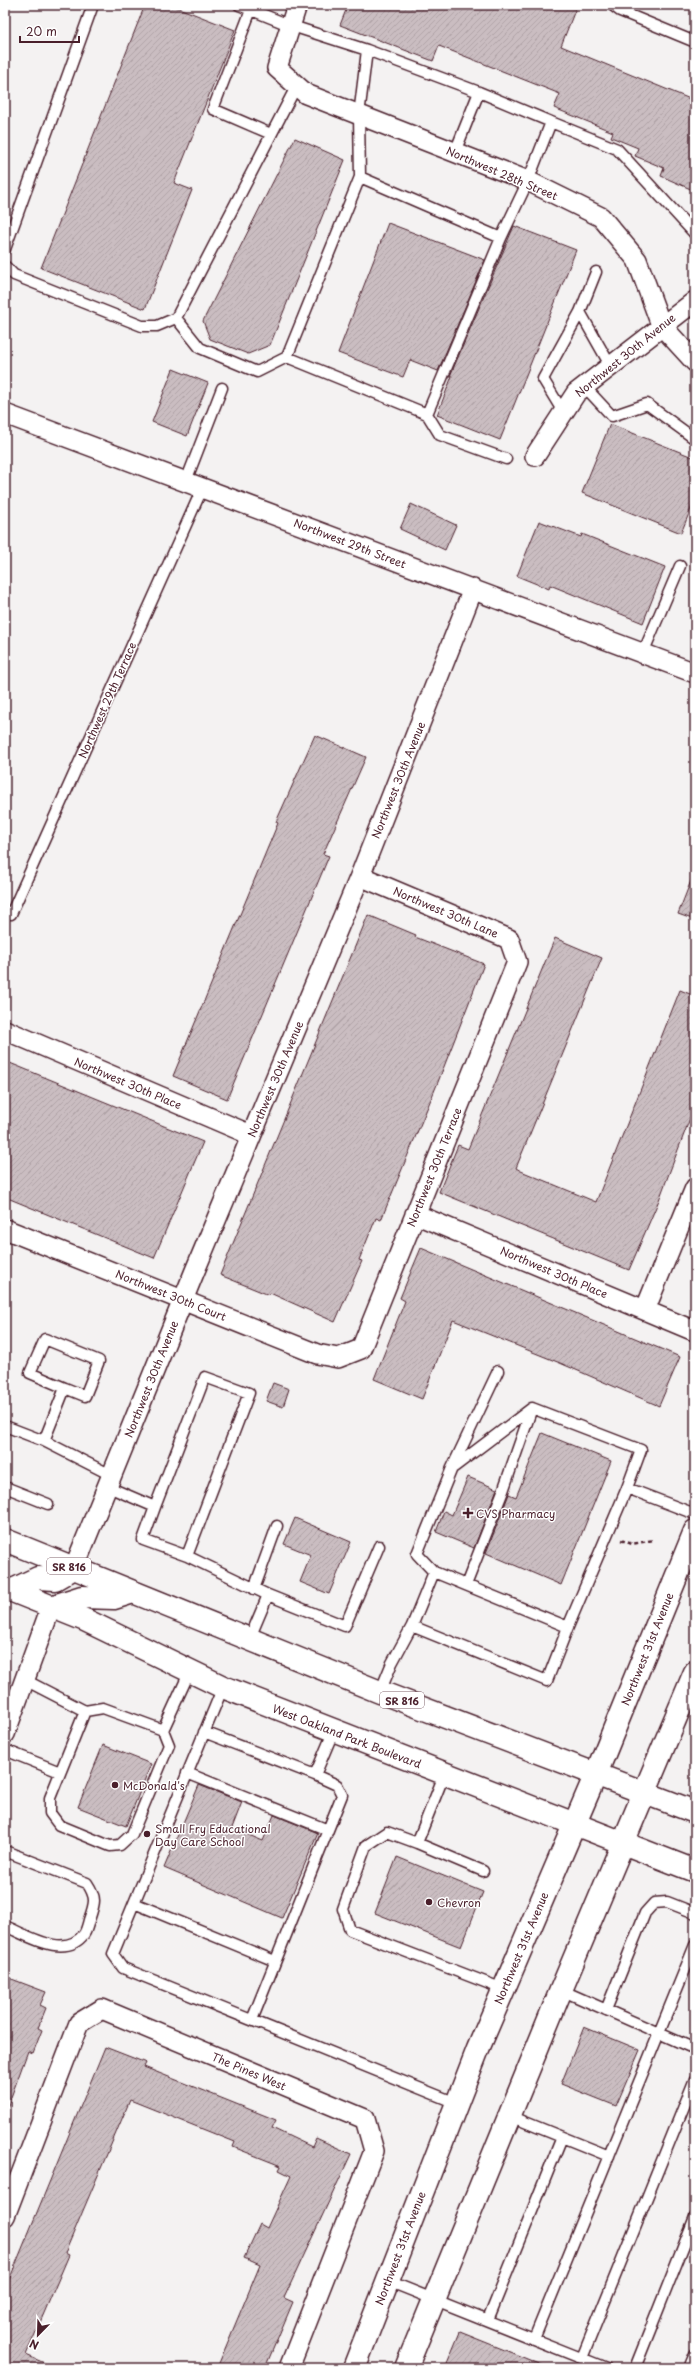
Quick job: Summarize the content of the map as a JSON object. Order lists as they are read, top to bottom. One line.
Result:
{"streets":{"main road":["SR 816","Northwest 31st Avenue","West Oakland Park Boulevard"],"street":["Northwest 28th Street","Northwest 30th Avenue","Northwest 29th Street","Northwest 30th Lane","Northwest 30th Place","Northwest 30th Terrace","Northwest 30th Court","The Pines West"],"lane":["Northwest 29th Terrace"]},"crossings":[["Northwest 28th Street","Northwest 30th Avenue"],["Northwest 30th Avenue","Northwest 29th Street"],["Northwest 30th Avenue","Northwest 30th Lane"],["Northwest 30th Avenue","Northwest 30th Place"],["Northwest 30th Avenue","Northwest 30th Court"],["Northwest 30th Avenue","SR 816"],["Northwest 29th Street","Northwest 29th Terrace"],["Northwest 30th Lane","Northwest 30th Terrace"],["Northwest 30th Place","Northwest 30th Terrace"],["Northwest 30th Terrace","Northwest 30th Court"],["SR 816","Northwest 31st Avenue"],["Northwest 31st Avenue","West Oakland Park Boulevard"]],"places":{"health":["CVS Pharmacy"],"other":["McDonald's","Small Fry Educational Day Care School","Chevron"]},"scale_bar":"20 m","north":"bottom left"}
